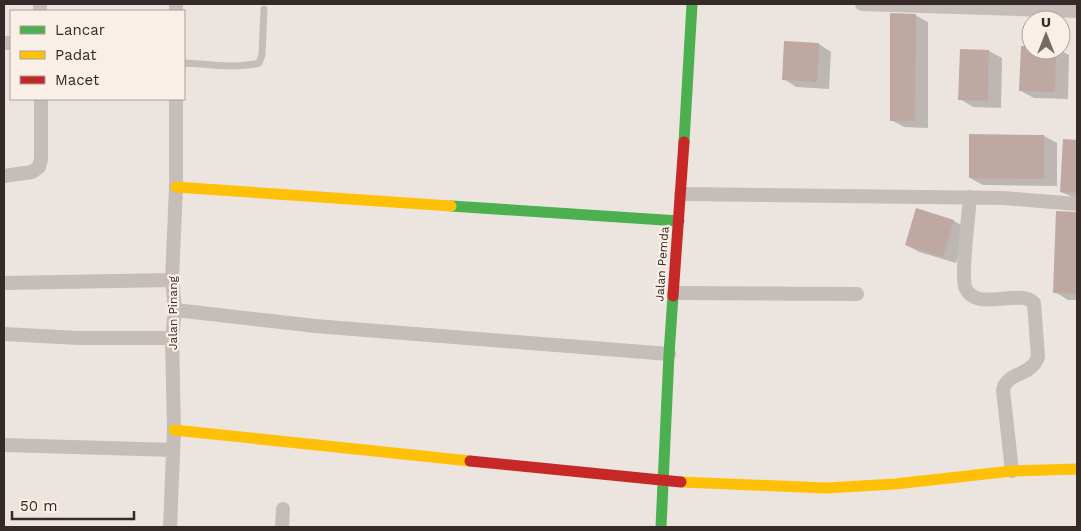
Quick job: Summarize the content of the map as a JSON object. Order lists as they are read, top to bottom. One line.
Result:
{"streets":{"street":["Jalan Pemda","Jalan Pinang"]},"legend":["Lancar","Padat","Macet"],"scale_bar":"50 m","north":"top"}
